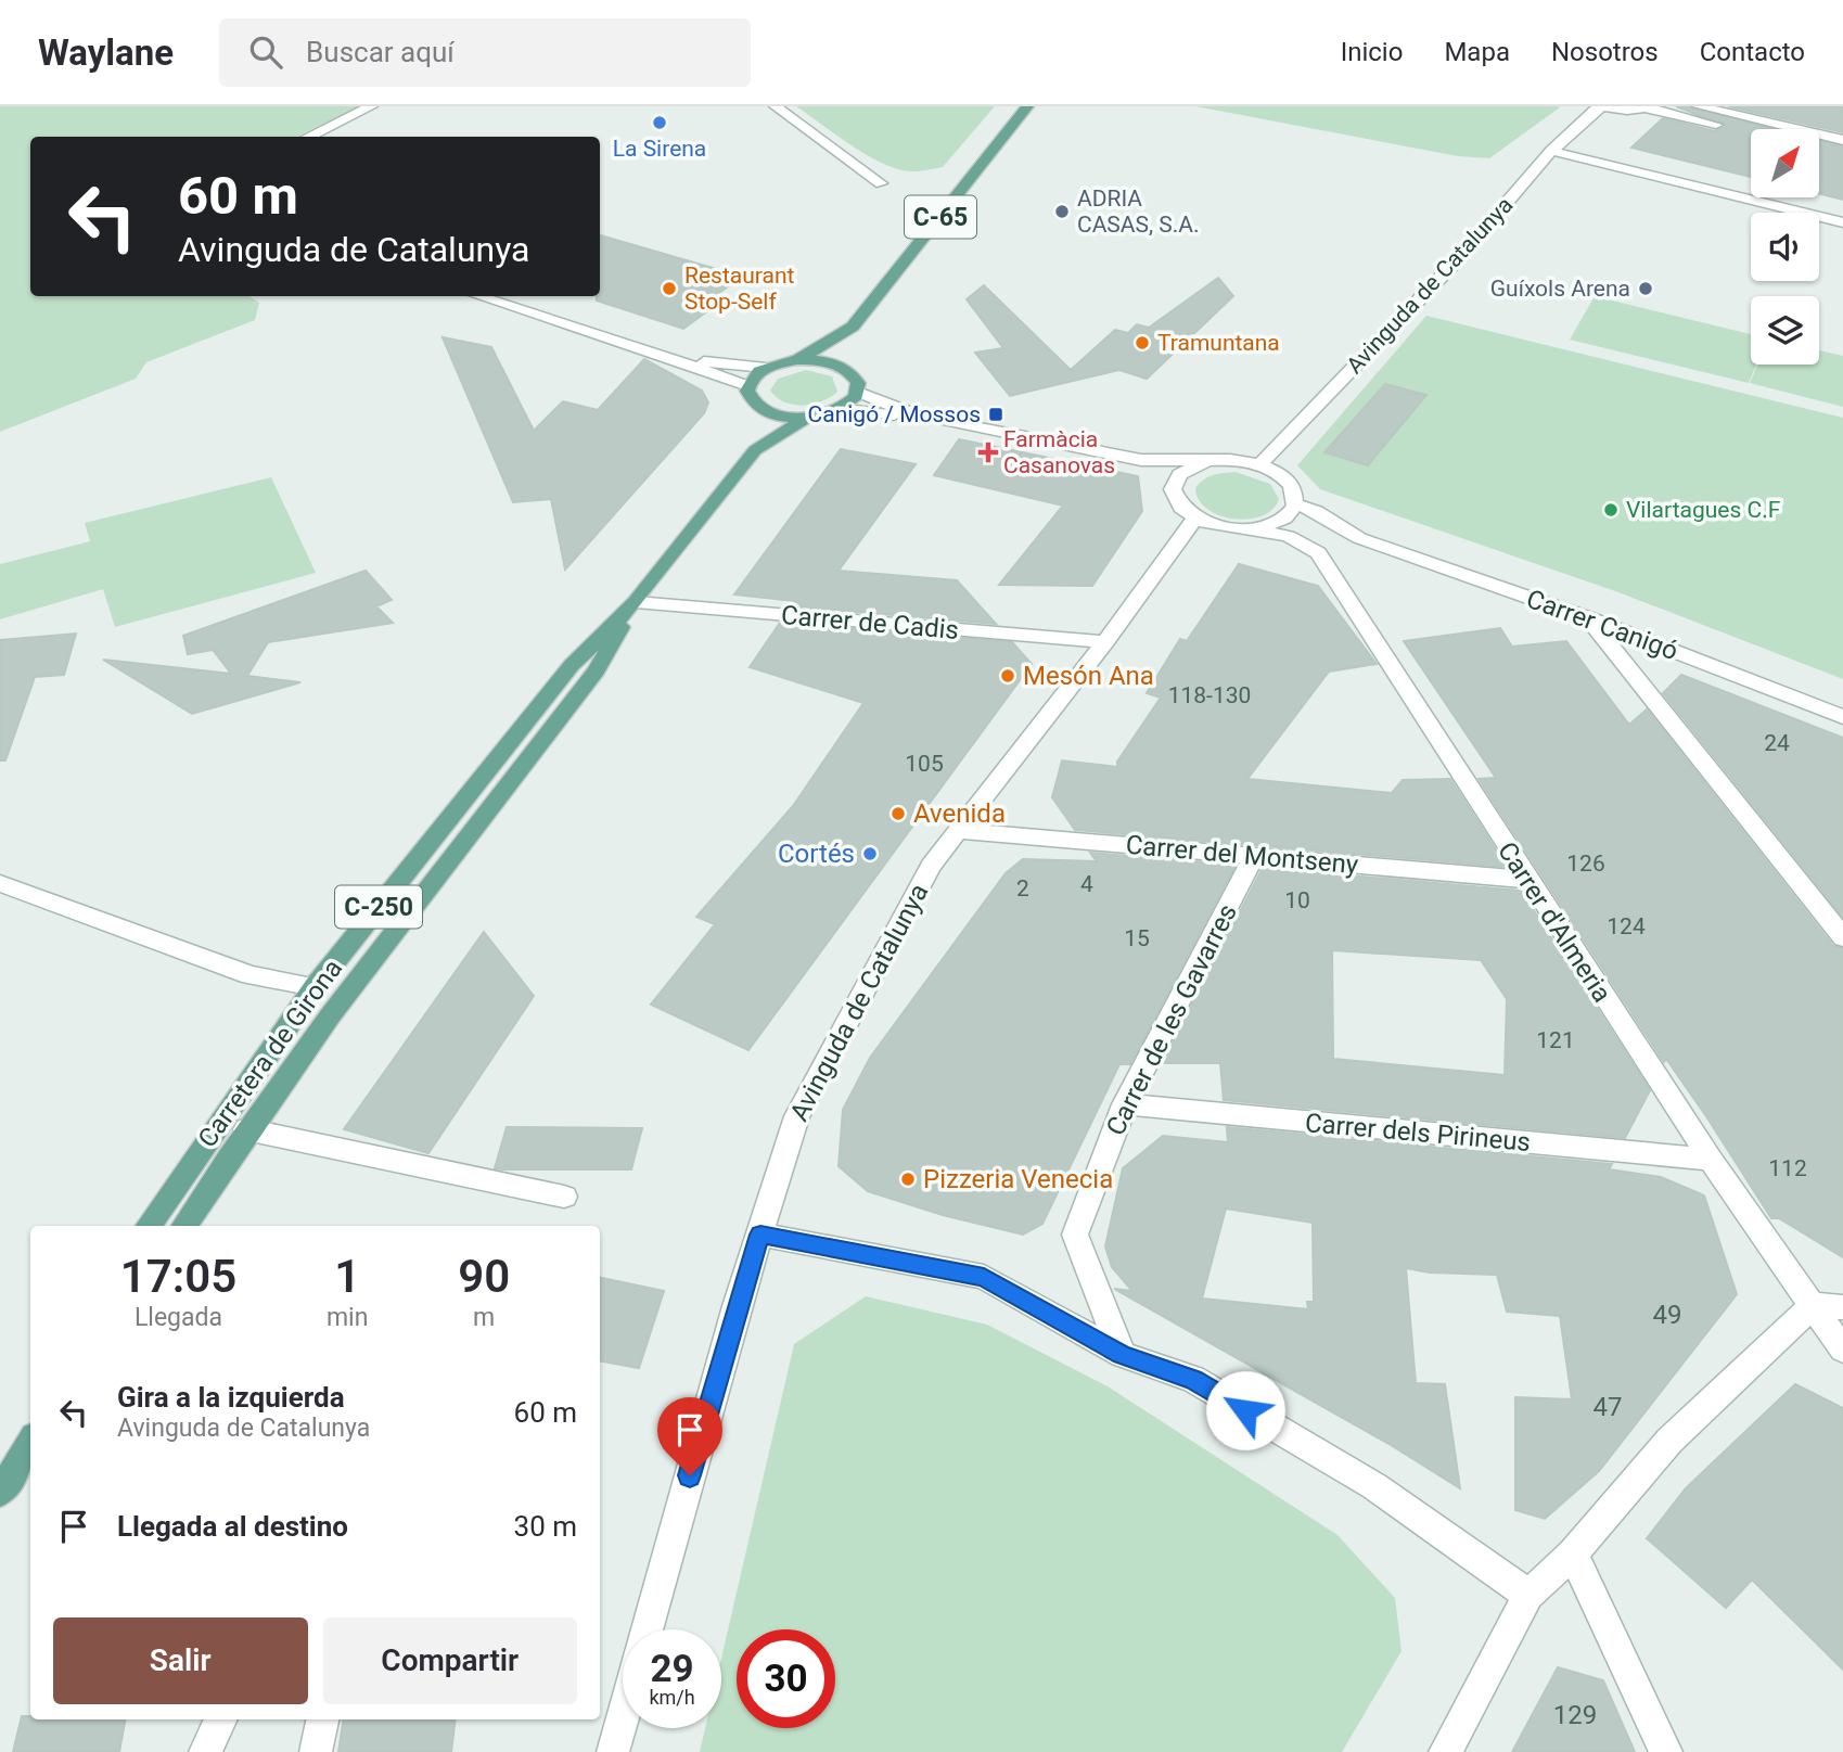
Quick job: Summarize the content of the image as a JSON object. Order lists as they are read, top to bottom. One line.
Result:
{"streets":{"main road":["C-65","C-250","Carretera de Girona"],"street":["Avinguda de Catalunya","Carrer de Cadis","Carrer Canigó","Carrer del Montseny","Carrer d'Almeria","Carrer de les Gavarres","Carrer dels Pirineus"]},"crossings":[["Avinguda de Catalunya","Carrer de Cadis"],["Avinguda de Catalunya","Carrer Canigó"],["Avinguda de Catalunya","Carrer del Montseny"],["Carrer de Cadis","Carretera de Girona"],["Carrer Canigó","Carrer d'Almeria"],["Carrer del Montseny","Carrer d'Almeria"],["Carrer del Montseny","Carrer de les Gavarres"],["Carrer d'Almeria","Carrer dels Pirineus"],["Carrer de les Gavarres","Carrer dels Pirineus"]],"places":{"other":["La Sirena","ADRIA CASAS, S.A.","Restaurant Stop-Self","Guíxols Arena","Tramuntana","Vilartagues C.F","Mesón Ana","Avenida","Cortés","Pizzeria Venecia"],"transit":["Canigó / Mossos"],"health":["Farmàcia Casanovas"]},"house_numbers":["118-130","24","105","126","4","2","10","124","15","121","112","49","47","129"],"north":"top right","page":{"header":"Waylane","search":"Buscar aquí","nav":["Inicio","Mapa","Nosotros","Contacto"],"turn":["60 m","Avinguda de Catalunya"],"eta":["17:05","Llegada","1","min","90","m"],"list":[{"name":"Gira a la izquierda","note":"Avinguda de Catalunya","value":"60 m"},{"name":"Llegada al destino","value":"30 m"}],"buttons":["Salir","Compartir"],"speed":"29 km/h","limit":"30"}}
